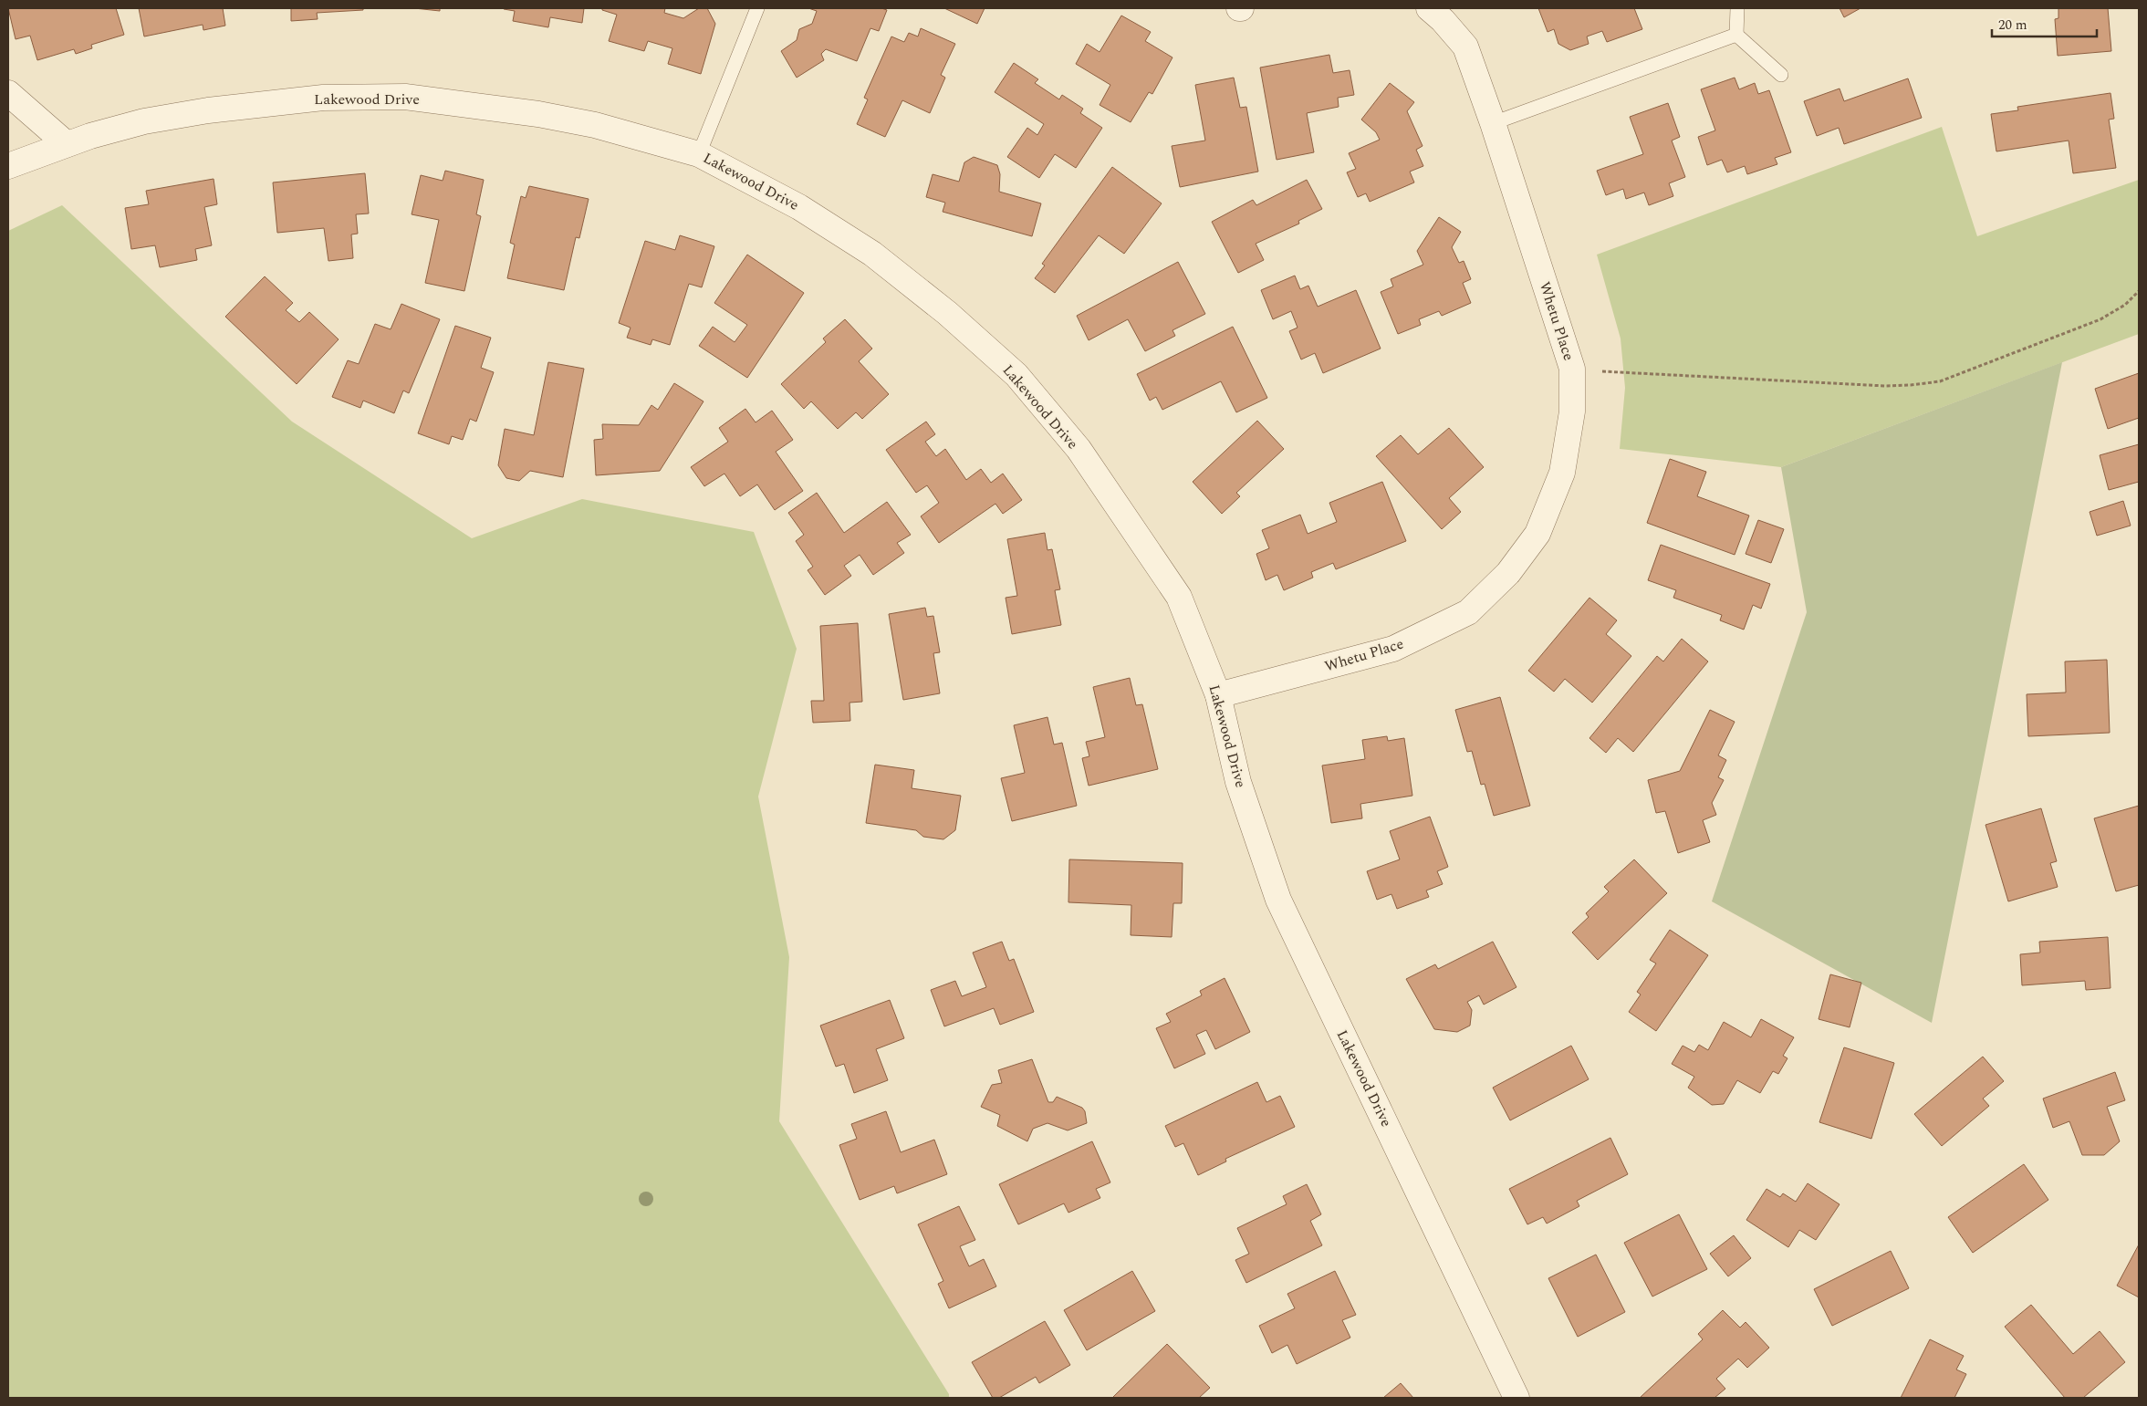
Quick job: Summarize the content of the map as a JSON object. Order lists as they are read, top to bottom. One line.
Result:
{"streets":{"street":["Lakewood Drive","Whetu Place"]},"crossings":[["Lakewood Drive","Whetu Place"]],"scale_bar":"20 m"}
